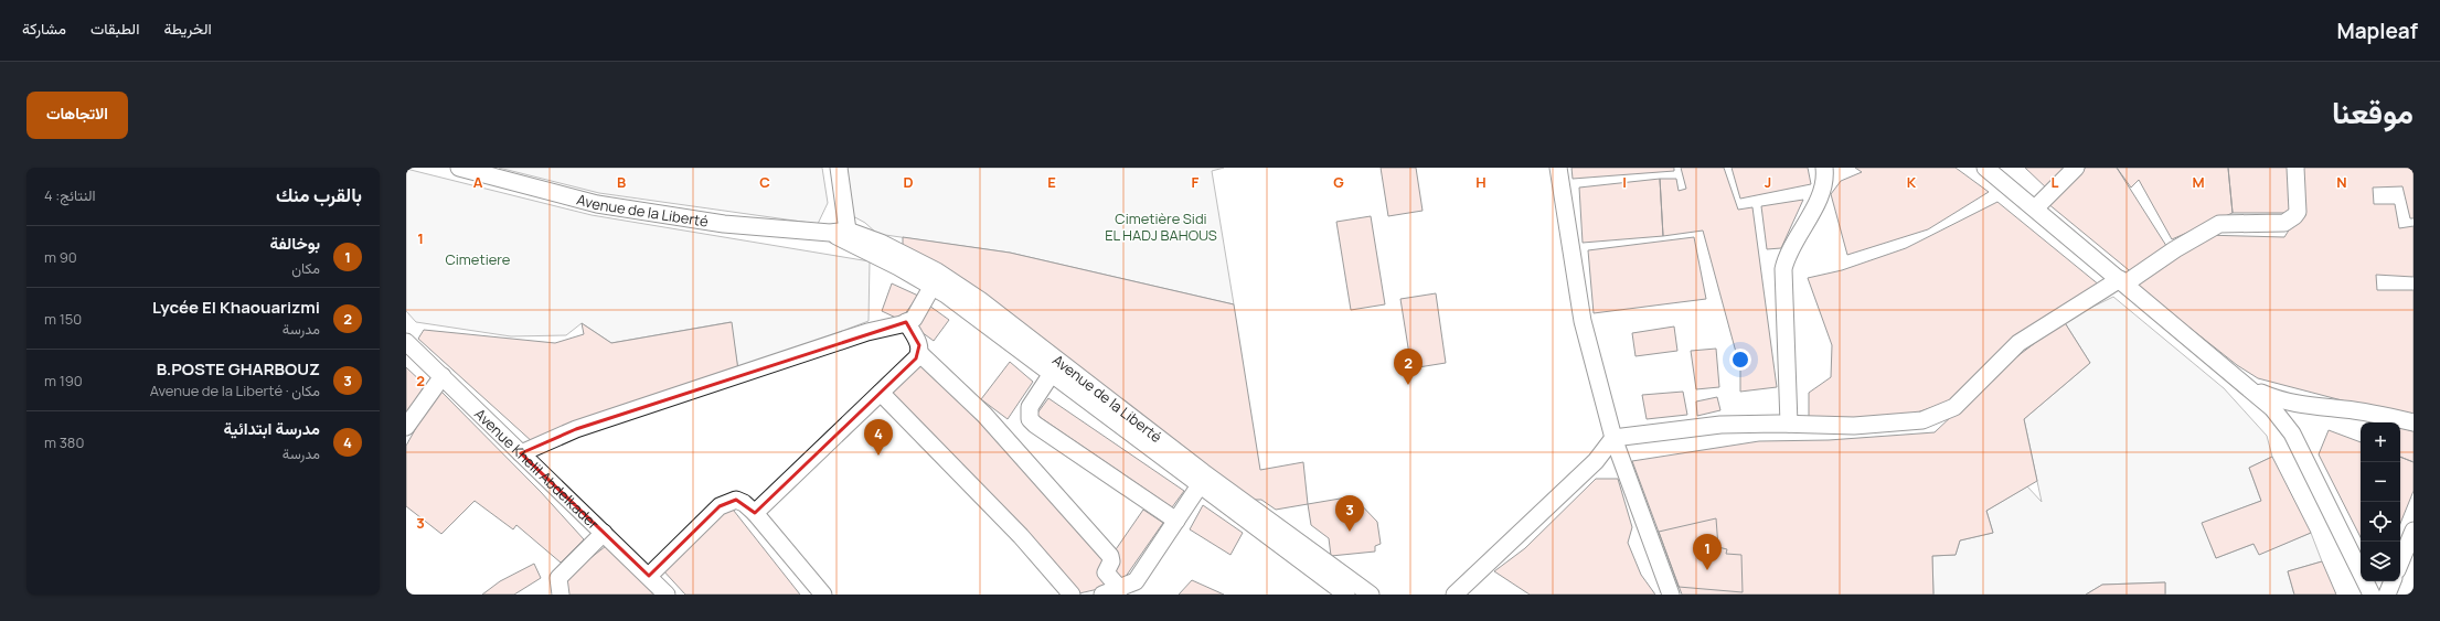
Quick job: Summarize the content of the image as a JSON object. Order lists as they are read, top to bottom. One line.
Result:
{"streets":{"street":["Avenue de la Liberté","Avenue Khelil Abdelkader"]},"parks":["Cimetière Sidi EL HADJ BAHOUS","Cimetiere"],"page":{"header":"Mapleaf","nav":["الخريطة","الطبقات","مشاركة"],"title":"موقعنا","buttons":"الاتجاهات","heading":["بالقرب منك","النتائج: 4"],"list":[{"mark":"1","name":"بوخالفة","note":"مكان","value":"90 m"},{"mark":"2","name":"Lycée El Khaouarizmi","note":"مدرسة","value":"150 m"},{"mark":"3","name":"B.POSTE GHARBOUZ","note":"مكان · Avenue de la Liberté","value":"190 m"},{"mark":"4","name":"مدرسة ابتدائية","note":"مدرسة","value":"380 m"}],"pins":["2","4","3","1"],"map_buttons":["+","−"]},"grid":{"columns":["A","B","C","D","E","F","G","H","I","J","K","L","M","N"],"rows":["1","2","3"]}}
